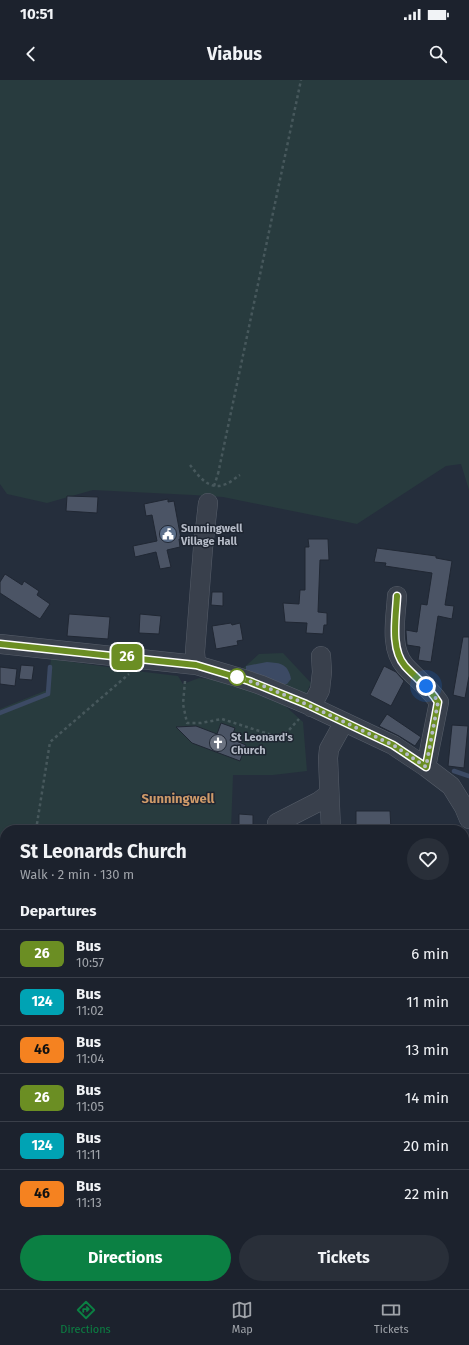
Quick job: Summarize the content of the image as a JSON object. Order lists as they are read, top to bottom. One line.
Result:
{"districts":["Sunningwell"],"places":{"public building":["Sunningwell Village Hall"],"church":["St Leonard's Church"]},"lines":["bus line 26"],"page":{"status":"10:51","header":"Viabus","on_map":"26","heading":[["St Leonards Church","Walk · 2 min · 130 m"],"Departures"],"list":[{"mark":"26","name":"Bus","note":"10:57","value":"6 min"},{"mark":"124","name":"Bus","note":"11:02","value":"11 min"},{"mark":"46","name":"Bus","note":"11:04","value":"13 min"},{"mark":"26","name":"Bus","note":"11:05","value":"14 min"},{"mark":"124","name":"Bus","note":"11:11","value":"20 min"},{"mark":"46","name":"Bus","note":"11:13","value":"22 min"}],"buttons":["Directions","Tickets"],"tabs":["Directions","Map","Tickets"]}}
